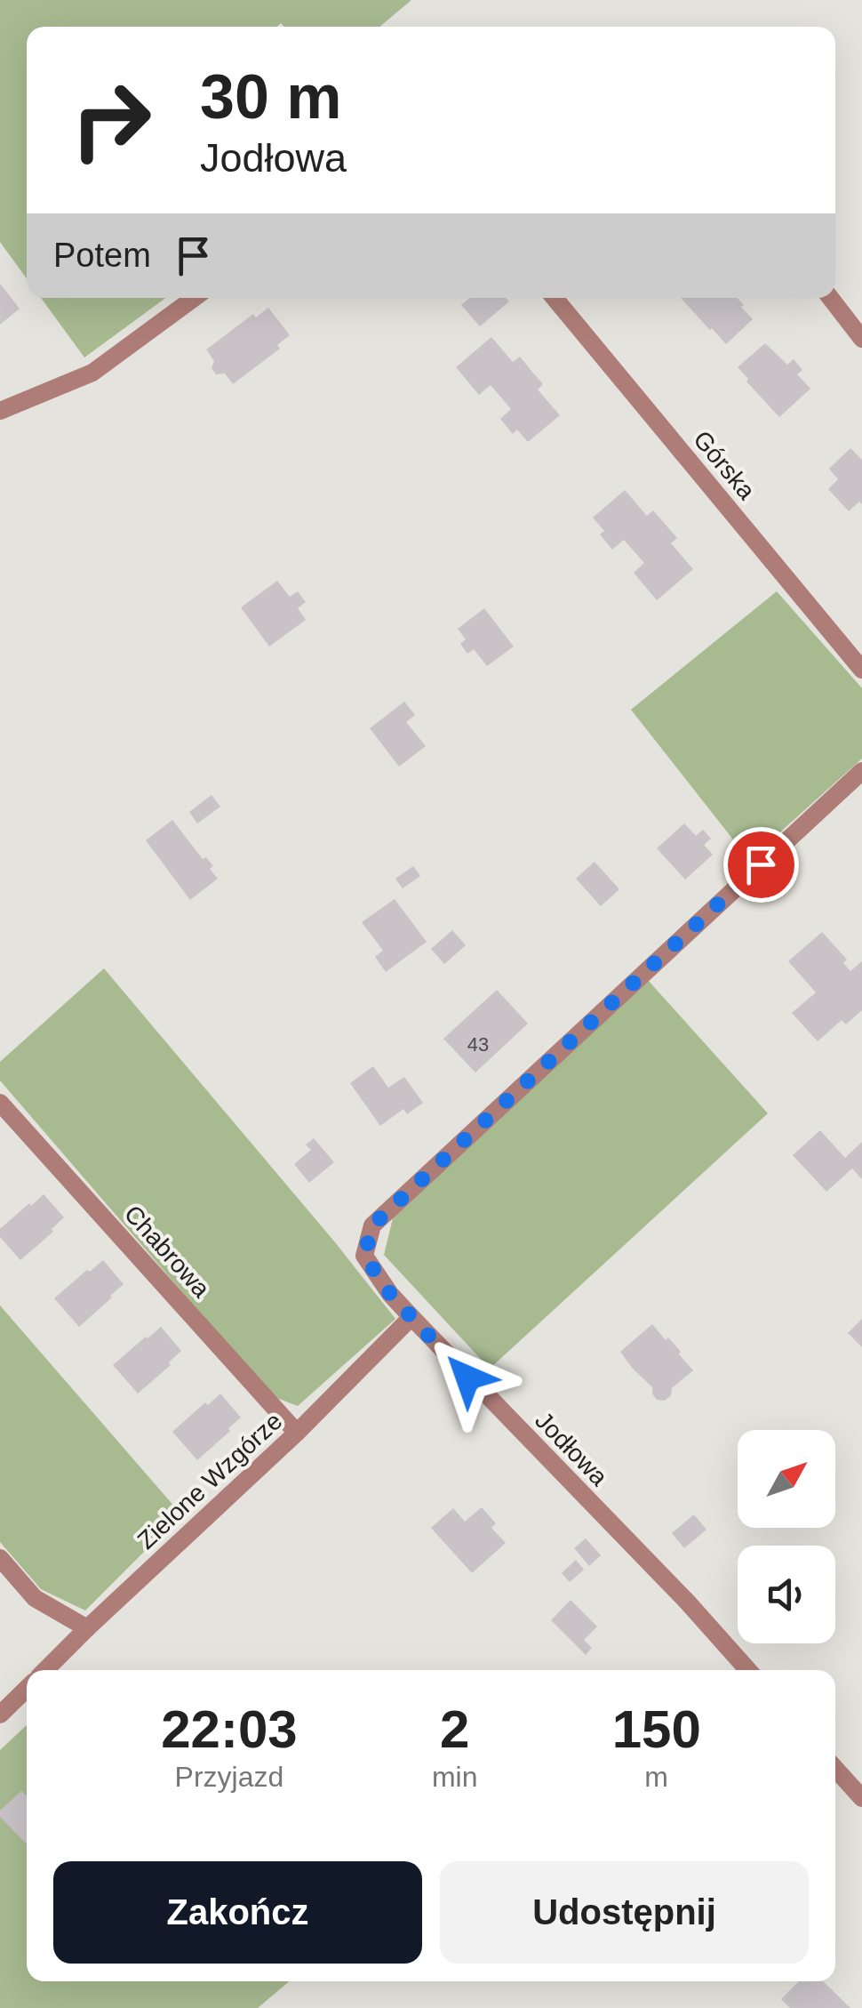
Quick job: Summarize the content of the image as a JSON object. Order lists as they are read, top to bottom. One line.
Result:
{"streets":{"street":["Górska","Chabrowa","Jodłowa","Zielone Wzgórze"]},"crossings":[["Chabrowa","Zielone Wzgórze"],["Jodłowa","Zielone Wzgórze"]],"house_numbers":["43"],"north":"top right","page":{"turn":["30 m","Jodłowa"],"then":"Potem","eta":["22:03","Przyjazd","2","min","150","m"],"buttons":["Zakończ","Udostępnij"]}}
